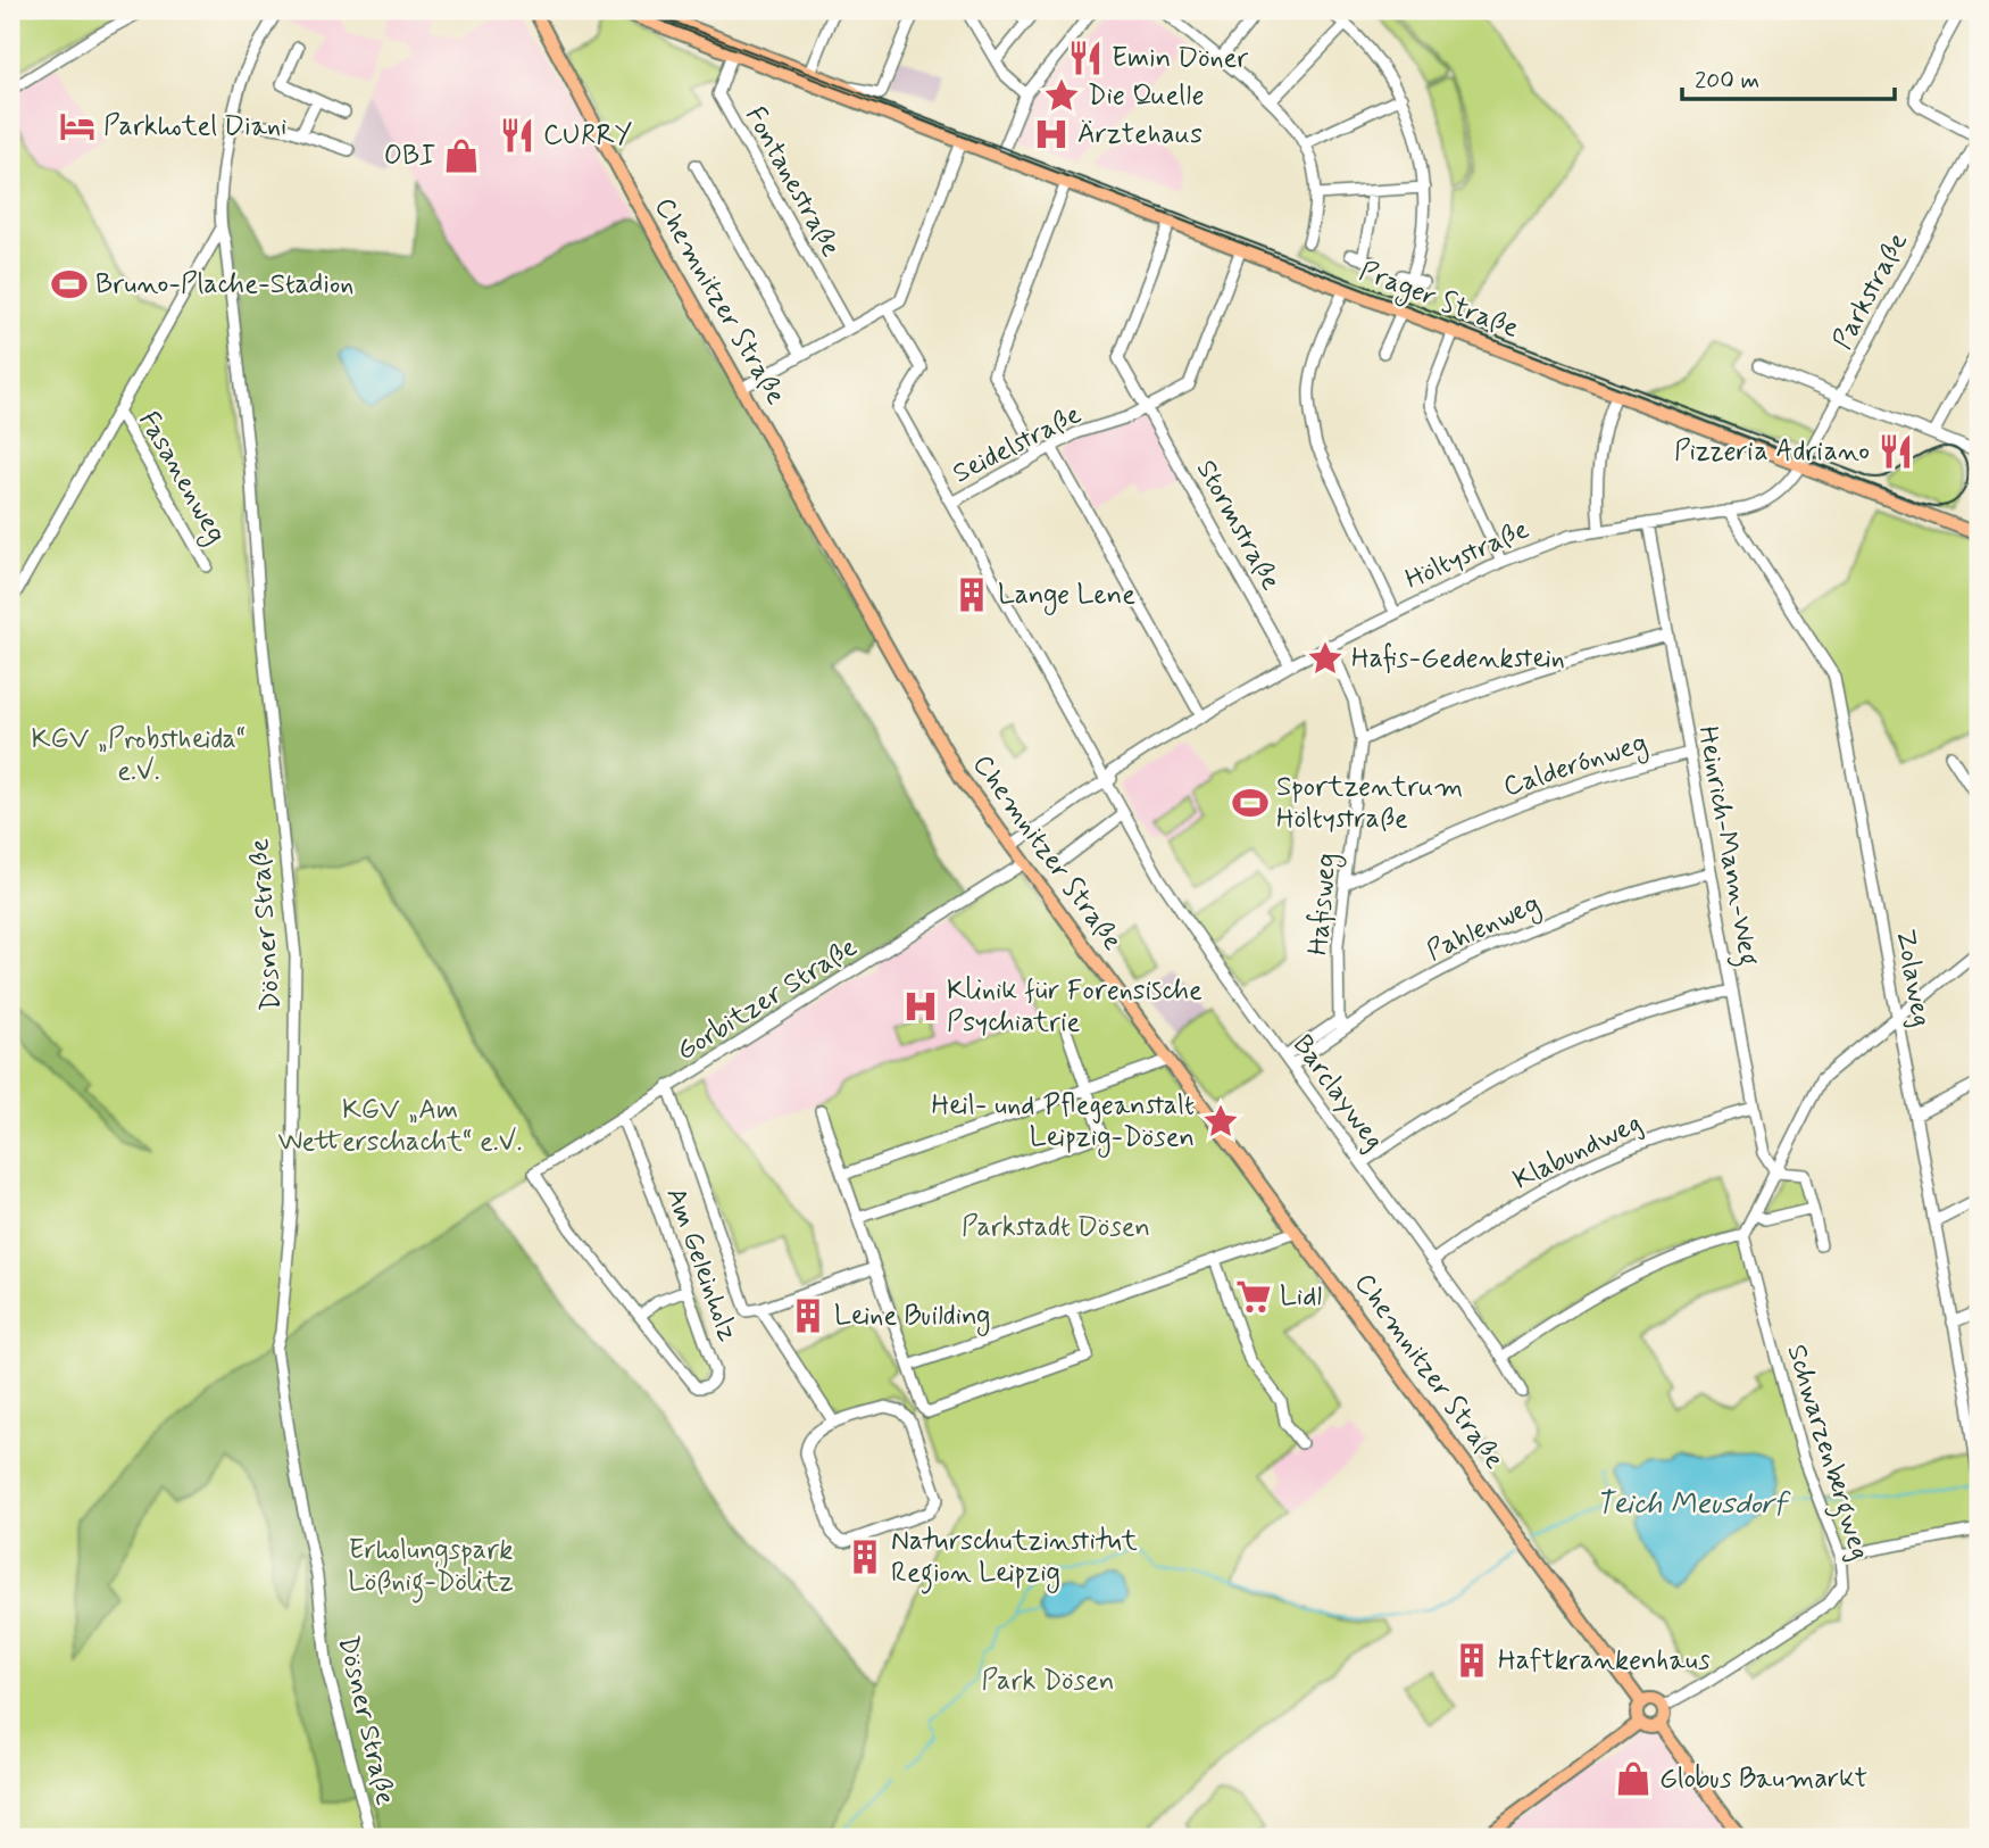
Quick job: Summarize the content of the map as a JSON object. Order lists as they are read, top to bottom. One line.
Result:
{"streets":{"main road":["Prager Straße","Chemnitzer Straße"],"street":["Fontanestraße","Parkstraße","Seidelstraße","Fasanenweg","Stormstraße","Höltystraße","Calderónweg","Heinrich-Mann-Weg","Hafisweg","Dösner Straße","Pahlenweg","Zolaweg","Gorbitzer Straße","Barclayweg","Klabundweg","Am Geleinholz","Schwarzenbergweg"]},"crossings":[["Fontanestraße","Prager Straße"],["Parkstraße","Prager Straße"],["Parkstraße","Höltystraße"],["Prager Straße","Seidelstraße"],["Prager Straße","Stormstraße"],["Prager Straße","Höltystraße"],["Chemnitzer Straße","Höltystraße"],["Chemnitzer Straße","Gorbitzer Straße"],["Chemnitzer Straße","Schwarzenbergweg"],["Seidelstraße","Stormstraße"],["Seidelstraße","Barclayweg"],["Stormstraße","Höltystraße"],["Höltystraße","Heinrich-Mann-Weg"],["Höltystraße","Hafisweg"],["Höltystraße","Zolaweg"],["Höltystraße","Barclayweg"],["Calderónweg","Heinrich-Mann-Weg"],["Calderónweg","Hafisweg"],["Heinrich-Mann-Weg","Pahlenweg"],["Heinrich-Mann-Weg","Klabundweg"],["Hafisweg","Pahlenweg"],["Pahlenweg","Barclayweg"],["Gorbitzer Straße","Am Geleinholz"],["Barclayweg","Klabundweg"]],"water":["Teich Meusdorf"],"parks":["KGV „Probstheida“ e.V.","KGV „Am Wetterschacht“ e.V.","Parkstadt Dösen","Erholungspark Lößnig-Dölitz","Park Dösen"],"places":{"restaurant":["Emin Döner","CURRY","Pizzeria Adriano"],"place":["Die Quelle","Hafis-Gedenkstein","Heil- und Pflegeanstalt Leipzig-Dösen"],"hotel":["Parkhotel Diani"],"hospital":["Ärztehaus","Klinik für Forensische Psychiatrie"],"shop":["OBI","Globus Baumarkt"],"sports":["Bruno-Plache-Stadion","Sportzentrum Höltystraße"],"building":["Lange Lene","Leine Building","Naturschutzinstitut Region Leipzig","Haftkrankenhaus"],"supermarket":["Lidl"]},"scale_bar":"200 m"}
